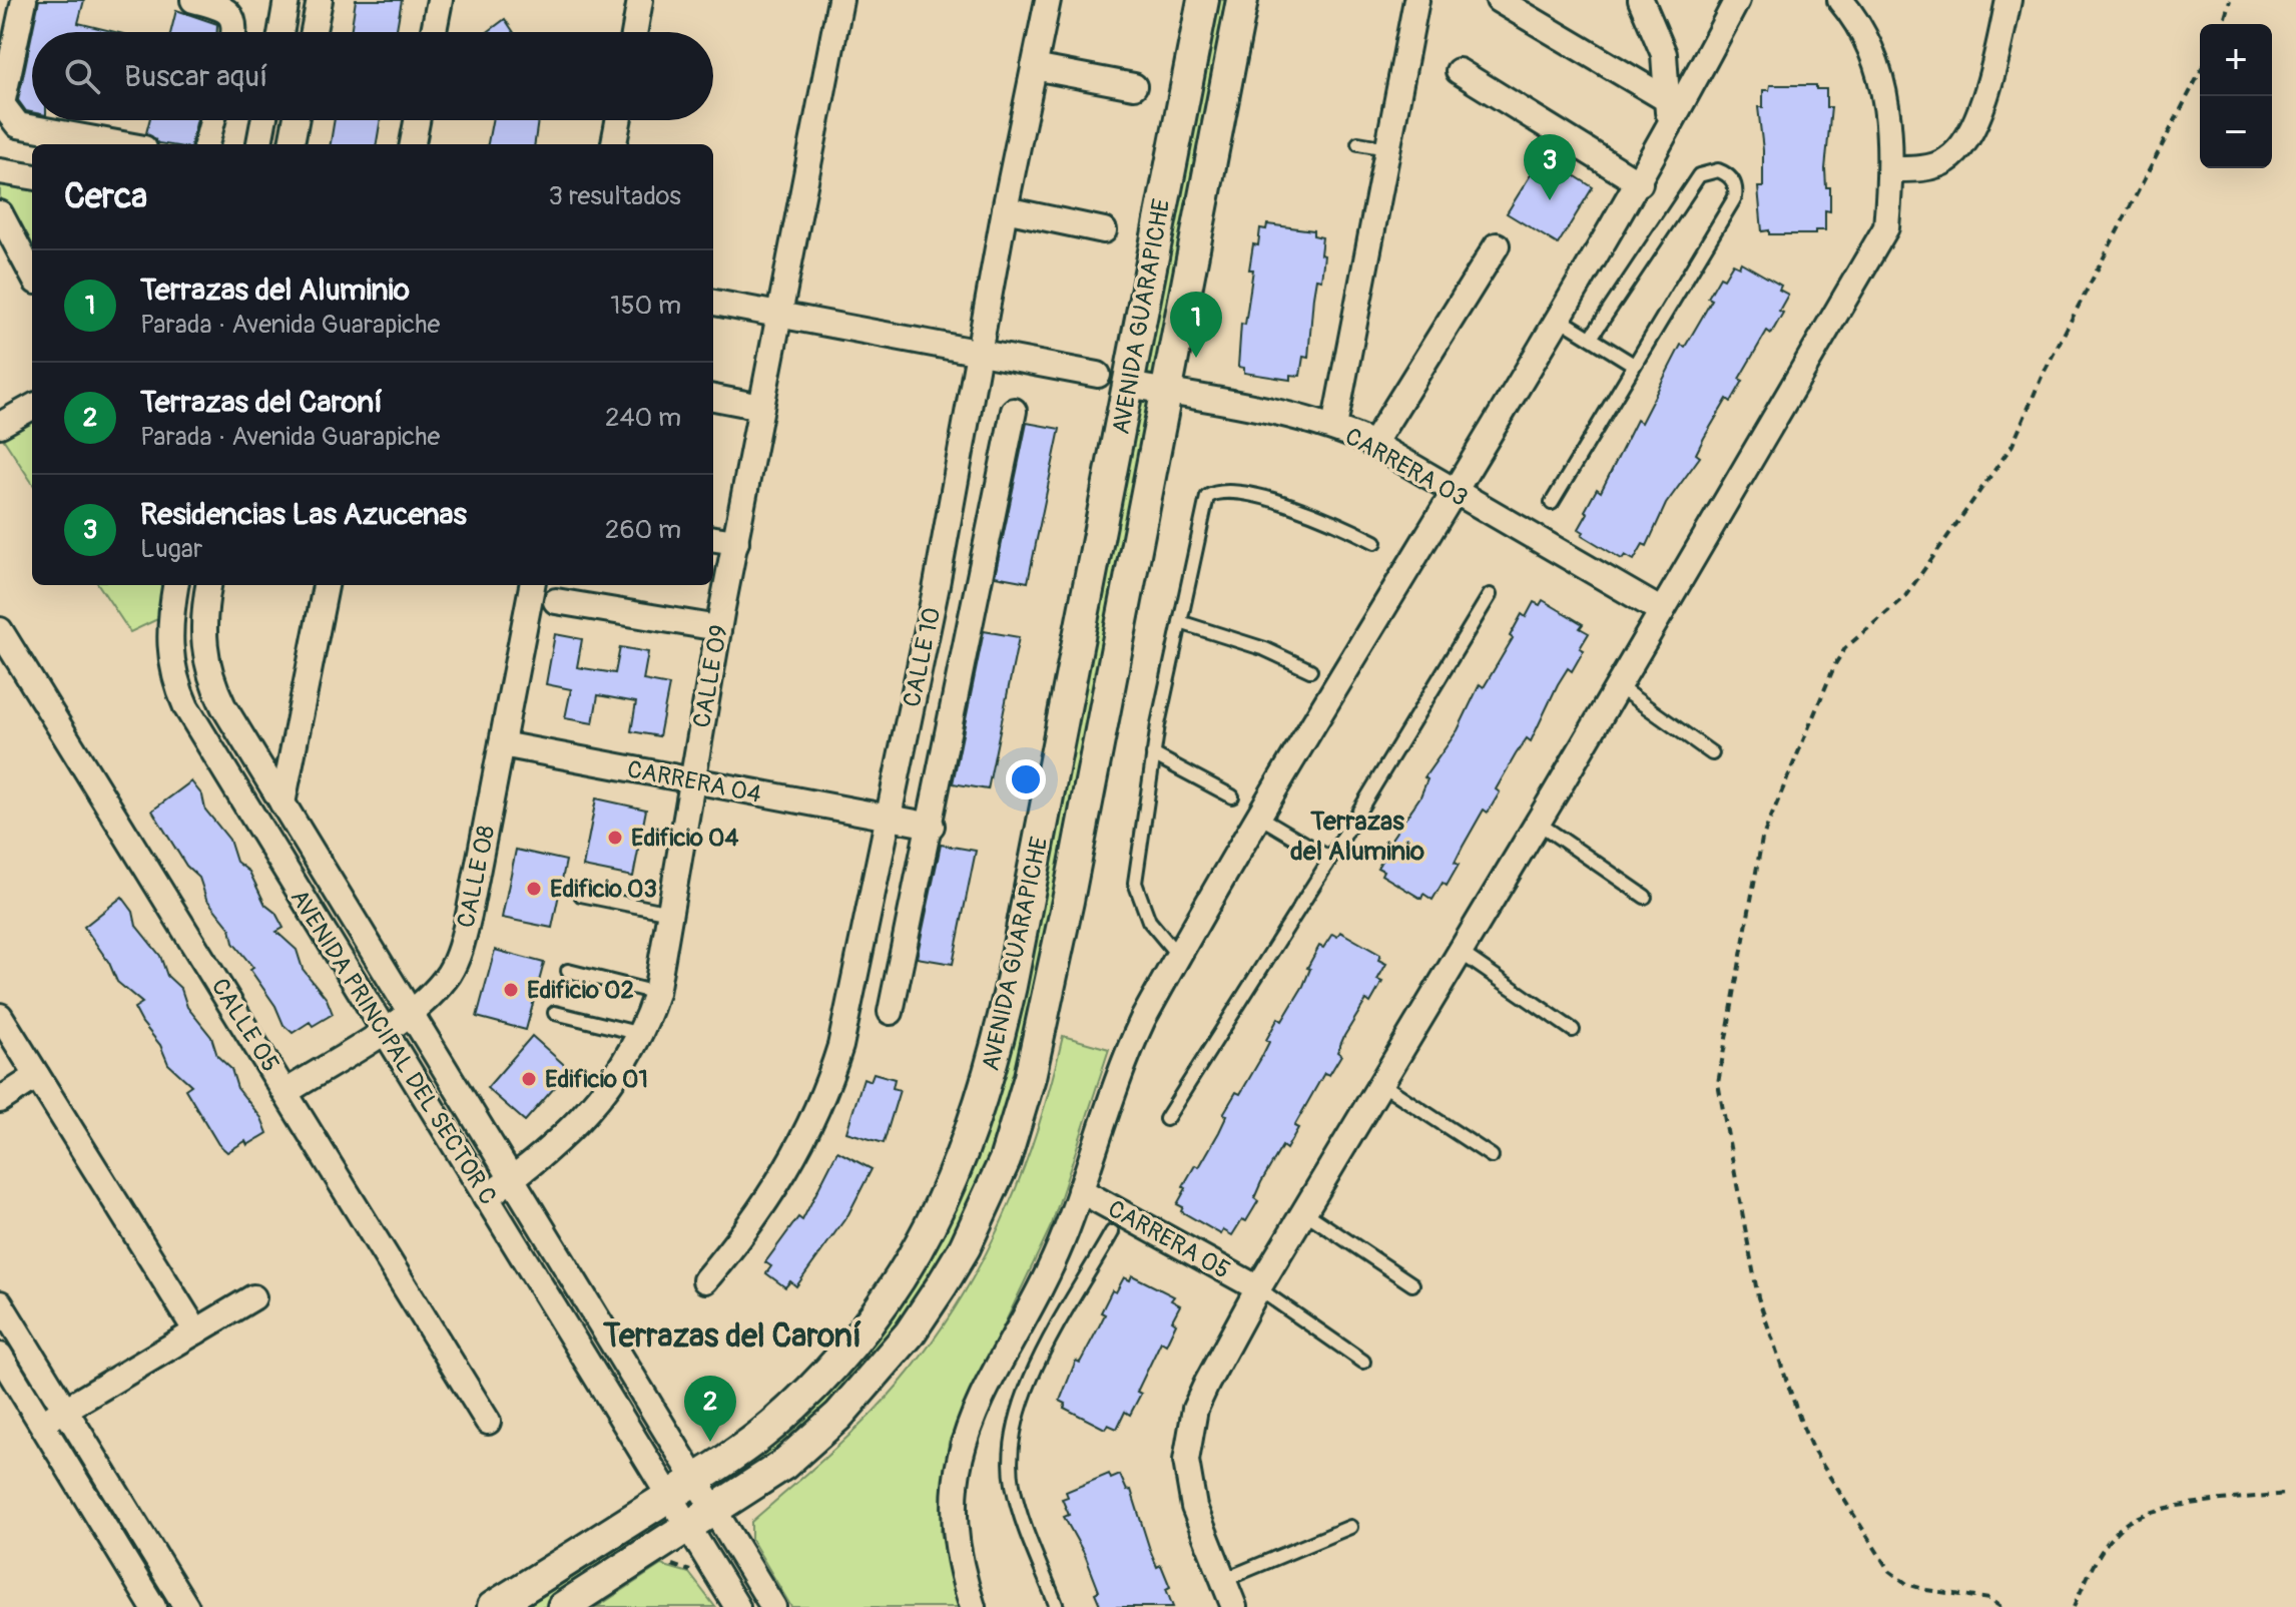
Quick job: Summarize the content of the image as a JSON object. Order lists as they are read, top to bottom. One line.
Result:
{"streets":{"street":["AVENIDA GUARAPICHE","CARRERA 03","CALLE 10","CALLE 09","CARRERA 04","CALLE 08","CALLE 05","AVENIDA PRINCIPAL DEL SECTOR C","CARRERA 05"]},"crossings":[["AVENIDA GUARAPICHE","CARRERA 03"],["AVENIDA GUARAPICHE","AVENIDA PRINCIPAL DEL SECTOR C"],["CALLE 10","CARRERA 04"],["CALLE 09","CARRERA 04"],["CALLE 09","AVENIDA PRINCIPAL DEL SECTOR C"],["CARRERA 04","CALLE 08"],["CALLE 08","CALLE 05"],["CALLE 08","AVENIDA PRINCIPAL DEL SECTOR C"]],"districts":["Terrazas del Aluminio","Terrazas del Caroní"],"places":["Edificio 04","Edificio 03","Edificio 02","Edificio 01"],"page":{"map_buttons":["+","−"],"search":"Buscar aquí","pins":["3","1","2"],"heading":["Cerca","3 resultados"],"list":[{"mark":"1","name":"Terrazas del Aluminio","note":"Parada · Avenida Guarapiche","value":"150 m"},{"mark":"2","name":"Terrazas del Caroní","note":"Parada · Avenida Guarapiche","value":"240 m"},{"mark":"3","name":"Residencias Las Azucenas","note":"Lugar","value":"260 m"}]}}
